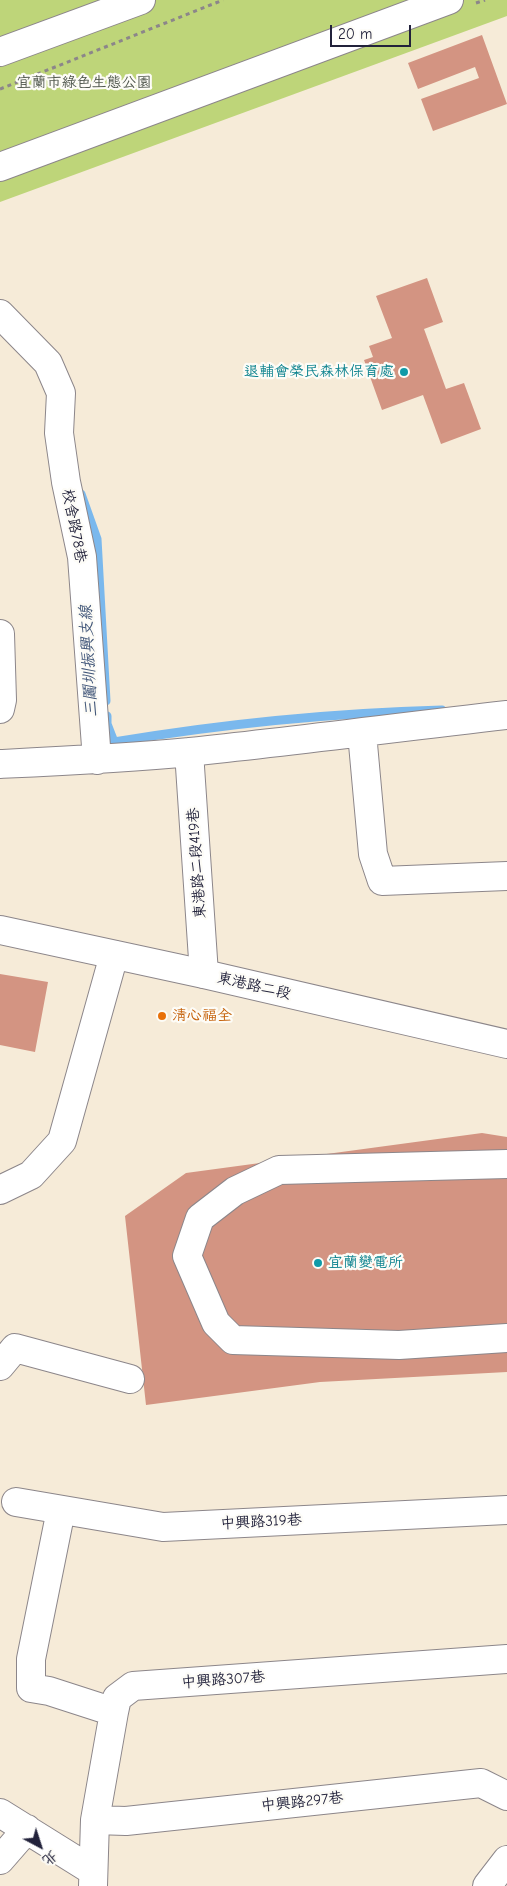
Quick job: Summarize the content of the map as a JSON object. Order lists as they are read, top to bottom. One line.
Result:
{"streets":{"street":["校舍路78巷","東港路二段419巷","東港路二段","中興路319巷","中興路307巷","中興路297巷"]},"crossings":[["東港路二段419巷","東港路二段"],["中興路307巷","中興路297巷"]],"water":["三鬮圳振興支線"],"parks":["宜蘭市綠色生態公園"],"places":["退輔會榮民森林保育處","清心福全","宜蘭變電所"],"scale_bar":"20 m","north":"bottom right"}
